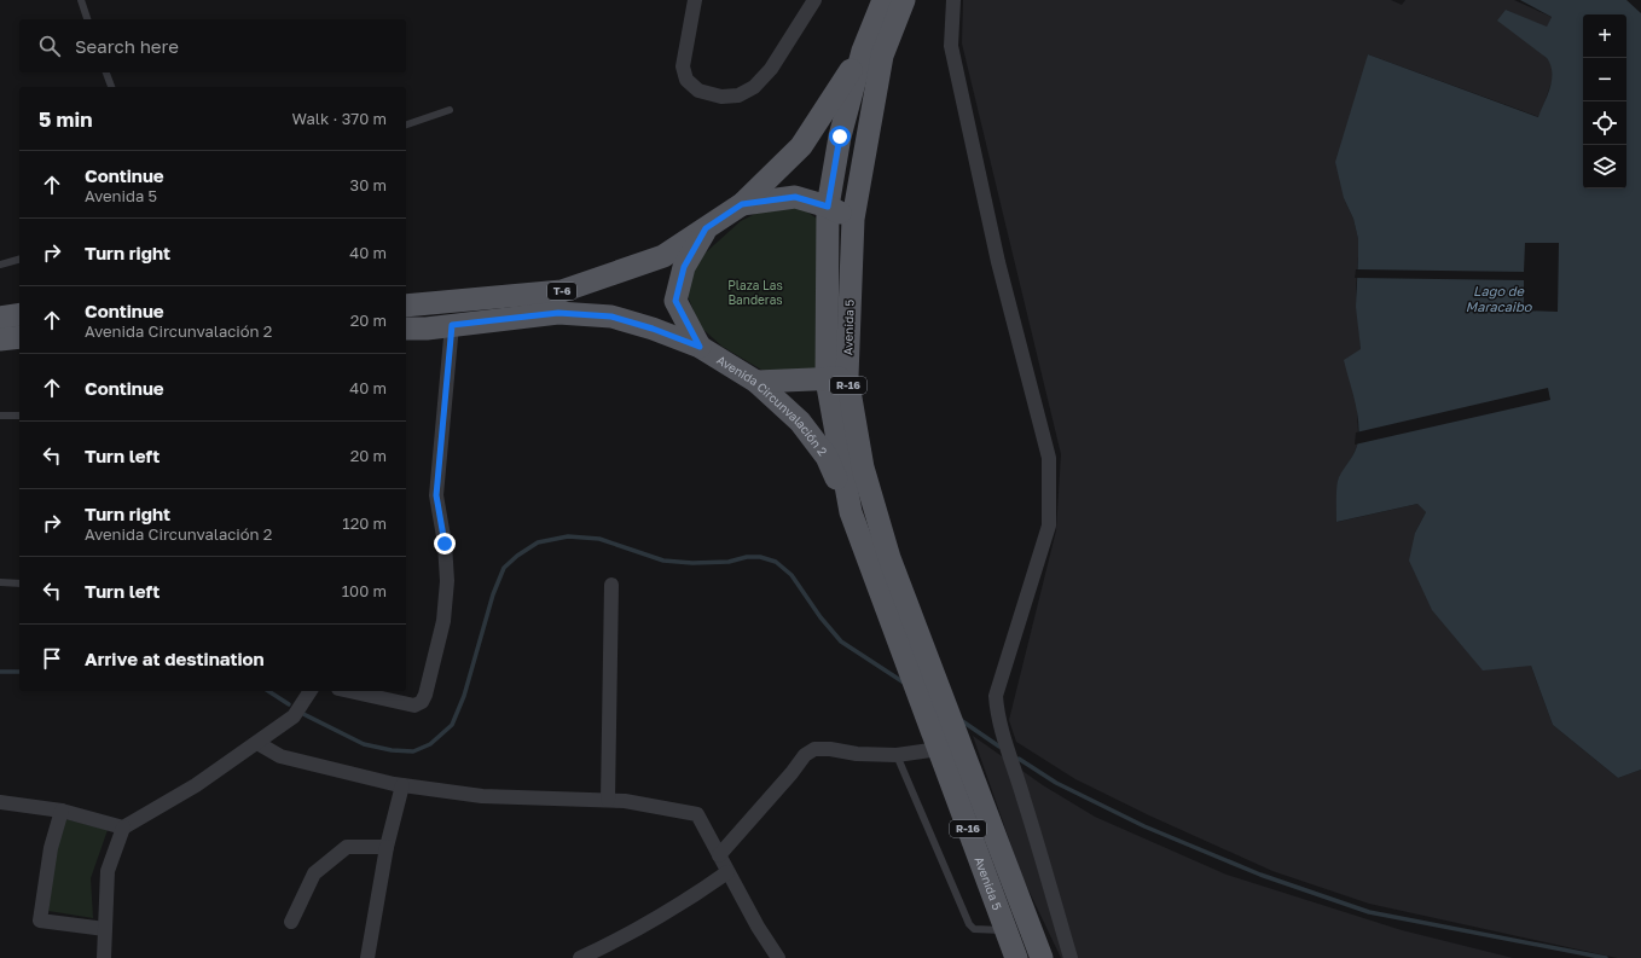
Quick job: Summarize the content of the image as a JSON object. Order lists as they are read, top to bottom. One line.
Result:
{"streets":{"main road":["T-6","Avenida 5","R-16","Avenida Circunvalación 2"]},"crossings":[["T-6","Avenida 5"],["Avenida 5","R-16"],["Avenida 5","Avenida Circunvalación 2"]],"water":["Lago de Maracaibo"],"parks":["Plaza Las Banderas"],"page":{"map_buttons":["+","−"],"search":"Search here","heading":["5 min","Walk · 370 m"],"list":[["Continue","Avenida 5","30 m"],["Turn right","40 m"],["Continue","Avenida Circunvalación 2","20 m"],["Continue","40 m"],["Turn left","20 m"],["Turn right","Avenida Circunvalación 2","120 m"],["Turn left","100 m"],"Arrive at destination"]}}
